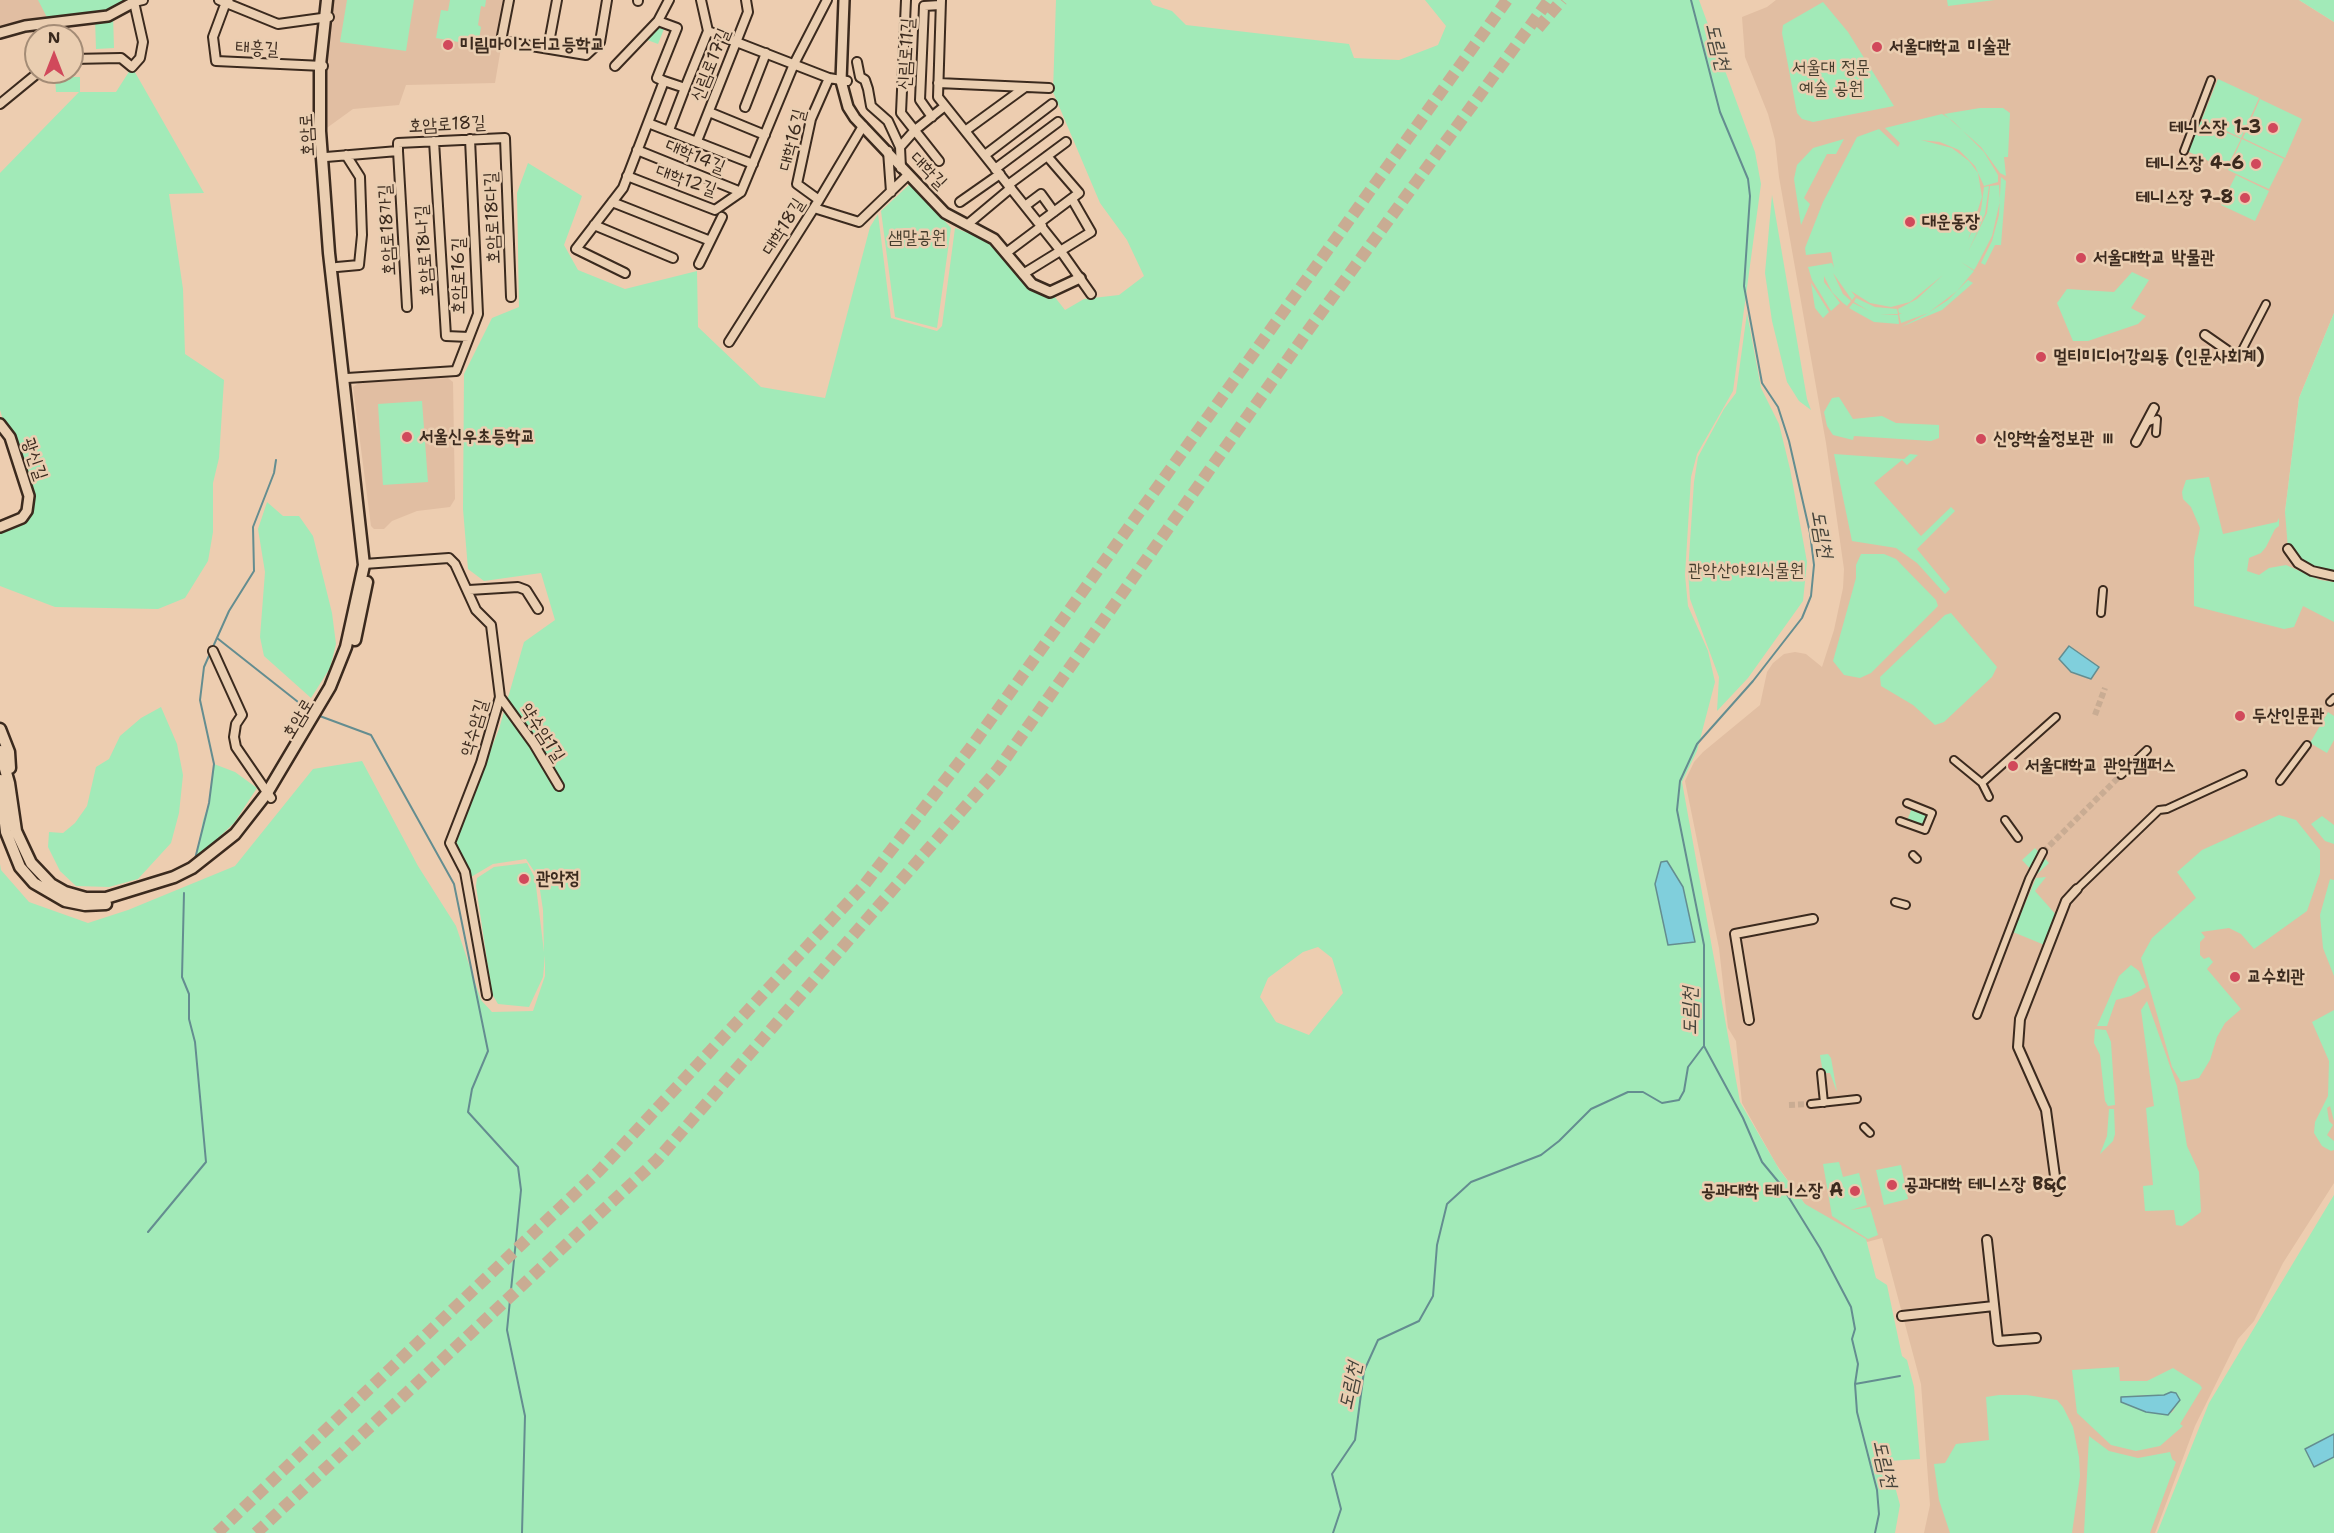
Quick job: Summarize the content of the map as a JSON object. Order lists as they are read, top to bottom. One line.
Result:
{"streets":{"main road":["호암로"],"street":["태흥길","신림로11길","신림로17길","호암로18길","대학16길","대학14길","대학길","대학12길","호암로18다길","대학18길","호암로18가길","호암로18나길","호암로16길","광신길","약수암길","약수암1길"]},"crossings":[["태흥길","호암로"],["신림로11길","대학길"],["신림로17길","대학14길"],["호암로18길","호암로"],["호암로18길","호암로18다길"],["호암로18길","호암로18가길"],["호암로18길","호암로18나길"],["호암로18길","호암로16길"],["호암로","호암로16길"],["호암로","약수암길"],["대학16길","대학18길"],["대학14길","대학12길"],["대학길","대학18길"],["호암로18나길","호암로16길"],["약수암길","약수암1길"]],"water":["도림천"],"parks":["서울대 정문 예술 공원","샘말공원","관악산야외식물원"],"places":["미림마이스터고등학교","서울대학교 미술관","테니스장 1-3","테니스장 4-6","테니스장 7-8","대운동장","서울대학교 박물관","멀티미디어강의동 (인문사회계)","서울신우초등학교","신양학술정보관 Ⅲ","두산인문관","서울대학교 관악캠퍼스","관악정","교수회관","공과대학 테니스장 B&C","공과대학 테니스장 A"],"north":"top"}
